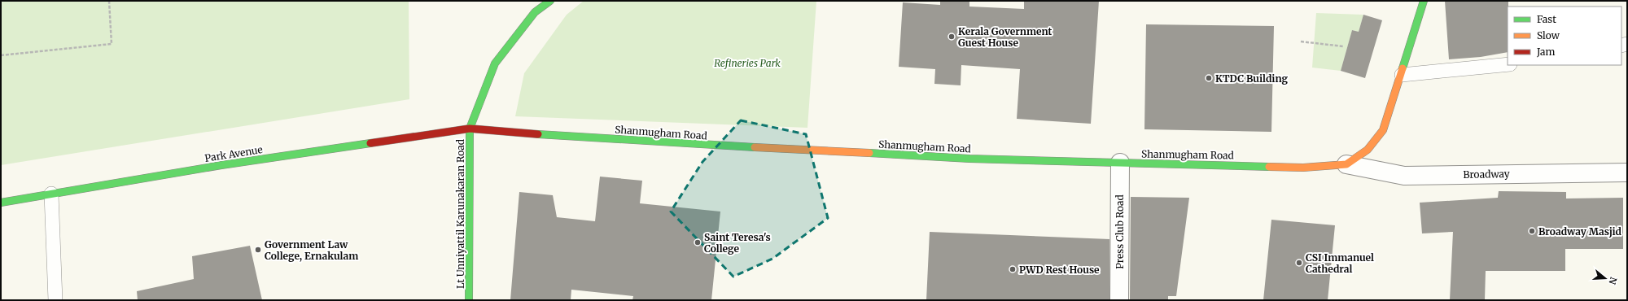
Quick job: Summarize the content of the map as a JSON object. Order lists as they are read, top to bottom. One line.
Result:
{"streets":{"main road":["Shanmugham Road","Park Avenue","Lt Unniyattil Karunakaran Road"],"street":["Broadway","Press Club Road"]},"crossings":[["Shanmugham Road","Park Avenue"],["Shanmugham Road","Broadway"],["Shanmugham Road","Lt Unniyattil Karunakaran Road"],["Shanmugham Road","Press Club Road"],["Park Avenue","Lt Unniyattil Karunakaran Road"]],"parks":["Refineries Park"],"places":["Kerala Government Guest House","KTDC Building","Broadway Masjid","Saint Teresa's College","Government Law College, Ernakulam","CSI Immanuel Cathedral","PWD Rest House"],"legend":["Fast","Slow","Jam"],"north":"right"}
